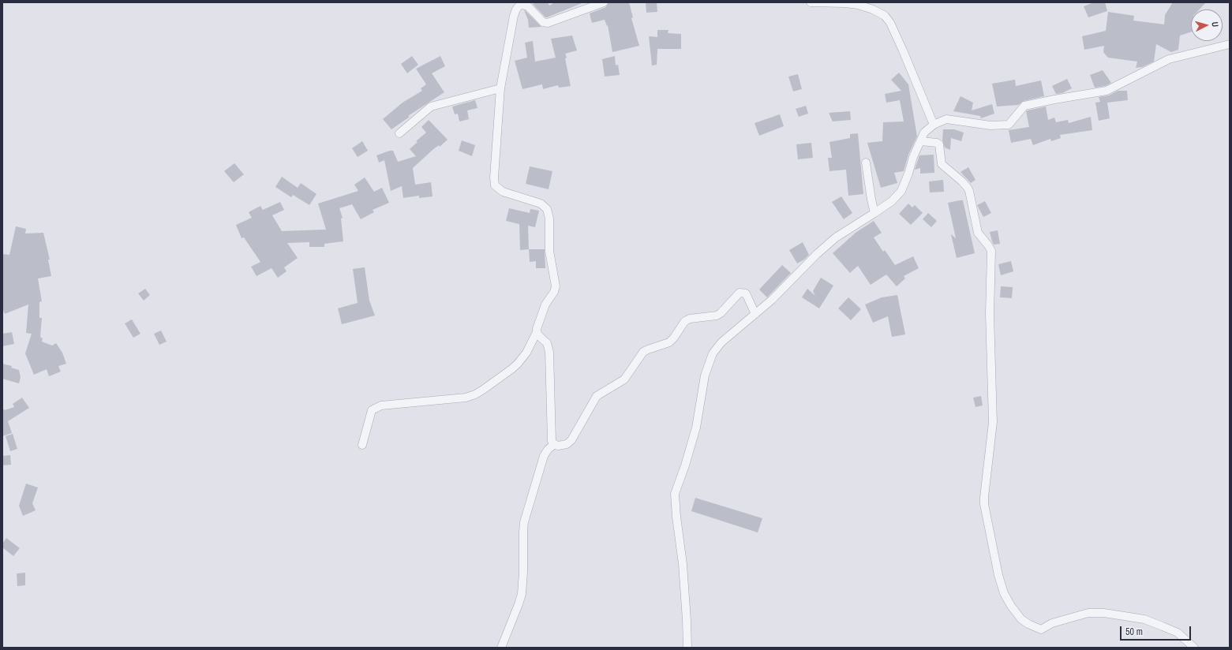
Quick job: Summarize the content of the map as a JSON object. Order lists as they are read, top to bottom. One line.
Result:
{"scale_bar":"50 m","north":"right"}
